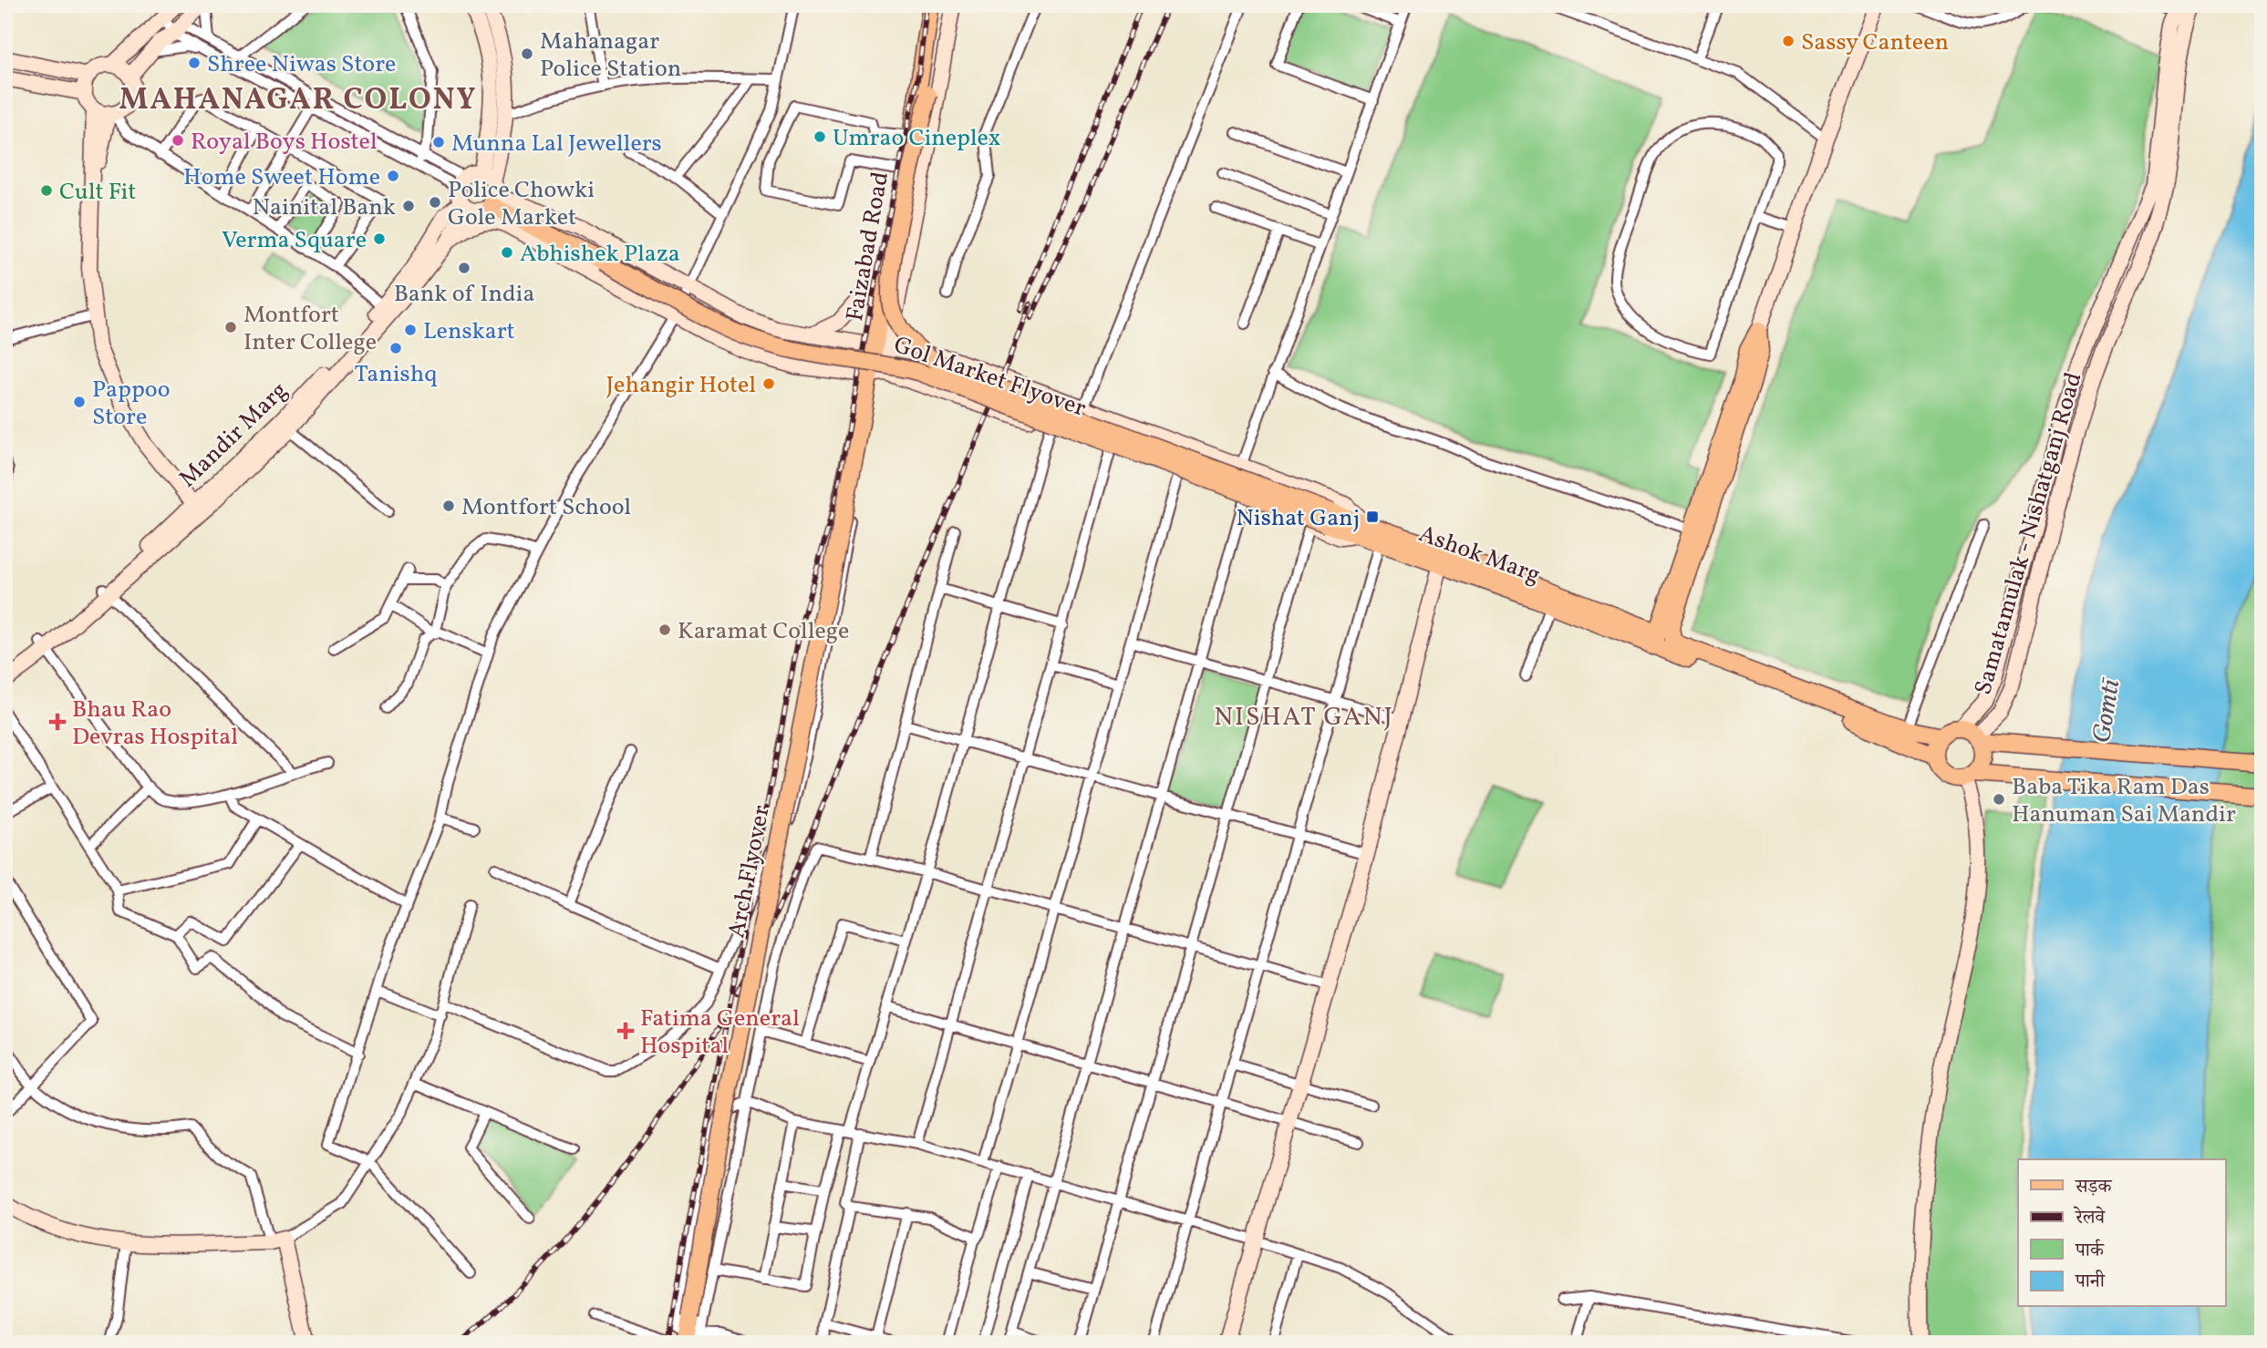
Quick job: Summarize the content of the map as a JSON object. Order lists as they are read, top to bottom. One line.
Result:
{"streets":{"main road":["Faizabad Road","Gol Market Flyover","Ashok Marg","Arch Flyover"],"street":["Mandir Marg","Samatamulak - Nishatganj Road"]},"crossings":[["Faizabad Road","Ashok Marg"],["Faizabad Road","Arch Flyover"],["Gol Market Flyover","Ashok Marg"],["Samatamulak - Nishatganj Road","Ashok Marg"]],"districts":["MAHANAGAR COLONY","NISHAT GANJ"],"water":["Gomtī"],"places":{"other":["Sassy Canteen","Mahanagar Police Station","Shree Niwas Store","Umrao Cineplex","Royal Boys Hostel","Munna Lal Jewellers","Home Sweet Home","Cult Fit","Police Chowki Gole Market","Nainital Bank","Verma Square","Abhishek Plaza","Bank of India","Montfort Inter College","Lenskart","Tanishq","Jehangir Hotel","Pappoo Store","Montfort School","Karamat College","Baba Tika Ram Das Hanuman Sai Mandir"],"transit":["Nishat Ganj"],"health":["Bhau Rao Devras Hospital","Fatima General Hospital"]},"legend":["सड़क","रेलवे","पार्क","पानी"]}
